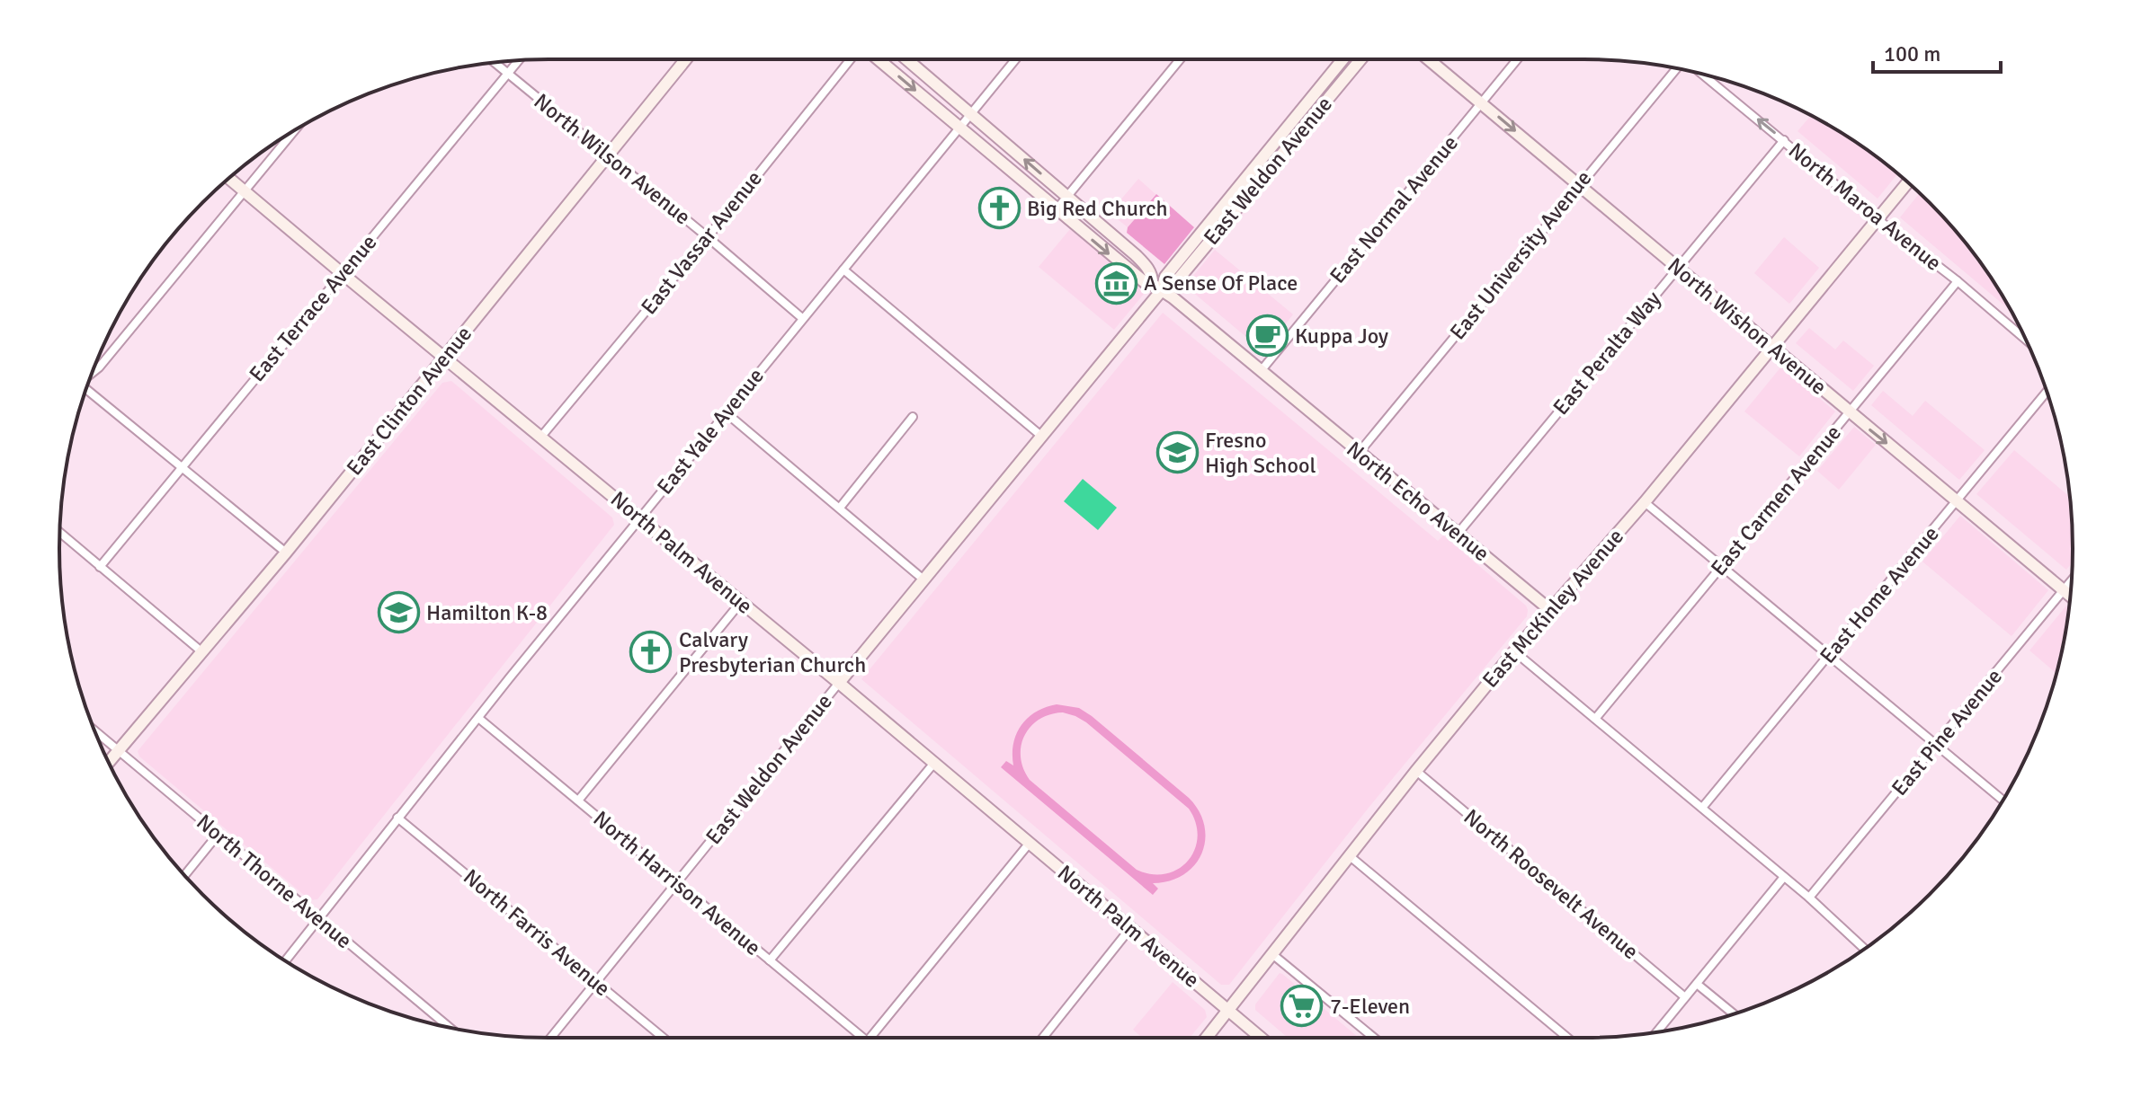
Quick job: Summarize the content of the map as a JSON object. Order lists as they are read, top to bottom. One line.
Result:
{"streets":{"main road":["East Weldon Avenue","North Wishon Avenue","East Clinton Avenue","North Echo Avenue","North Palm Avenue","East McKinley Avenue"],"street":["North Wilson Avenue","North Maroa Avenue","East Normal Avenue","East Vassar Avenue","East University Avenue","East Terrace Avenue","East Peralta Way","East Yale Avenue","East Carmen Avenue","East Home Avenue","East Pine Avenue","North Thorne Avenue","North Harrison Avenue","North Roosevelt Avenue","North Farris Avenue"]},"crossings":[["North Wilson Avenue","East Vassar Avenue"],["North Wilson Avenue","East Terrace Avenue"],["North Wilson Avenue","East Clinton Avenue"],["North Wilson Avenue","East Yale Avenue"],["East Weldon Avenue","North Echo Avenue"],["East Weldon Avenue","North Palm Avenue"],["East Weldon Avenue","North Harrison Avenue"],["East Weldon Avenue","North Farris Avenue"],["North Maroa Avenue","East Peralta Way"],["North Maroa Avenue","East Carmen Avenue"],["North Maroa Avenue","East McKinley Avenue"],["East Normal Avenue","North Wishon Avenue"],["East Normal Avenue","North Echo Avenue"],["East Vassar Avenue","North Palm Avenue"],["East University Avenue","North Wishon Avenue"],["East University Avenue","North Echo Avenue"],["East Terrace Avenue","North Palm Avenue"],["North Wishon Avenue","East Peralta Way"],["North Wishon Avenue","East Carmen Avenue"],["North Wishon Avenue","East Home Avenue"],["North Wishon Avenue","East McKinley Avenue"],["North Wishon Avenue","East Pine Avenue"],["East Peralta Way","North Echo Avenue"],["East Clinton Avenue","North Palm Avenue"],["East Clinton Avenue","North Thorne Avenue"],["East Yale Avenue","North Palm Avenue"],["East Yale Avenue","North Thorne Avenue"],["East Yale Avenue","North Harrison Avenue"],["East Yale Avenue","North Farris Avenue"],["North Echo Avenue","East McKinley Avenue"],["North Palm Avenue","East McKinley Avenue"],["East McKinley Avenue","North Roosevelt Avenue"]],"places":{"church":["Big Red Church","Calvary Presbyterian Church"],"museum":["A Sense Of Place"],"cafe":["Kuppa Joy"],"school or university":["Fresno High School","Hamilton K-8"],"supermarket":["7-Eleven"]},"scale_bar":"100 m"}
